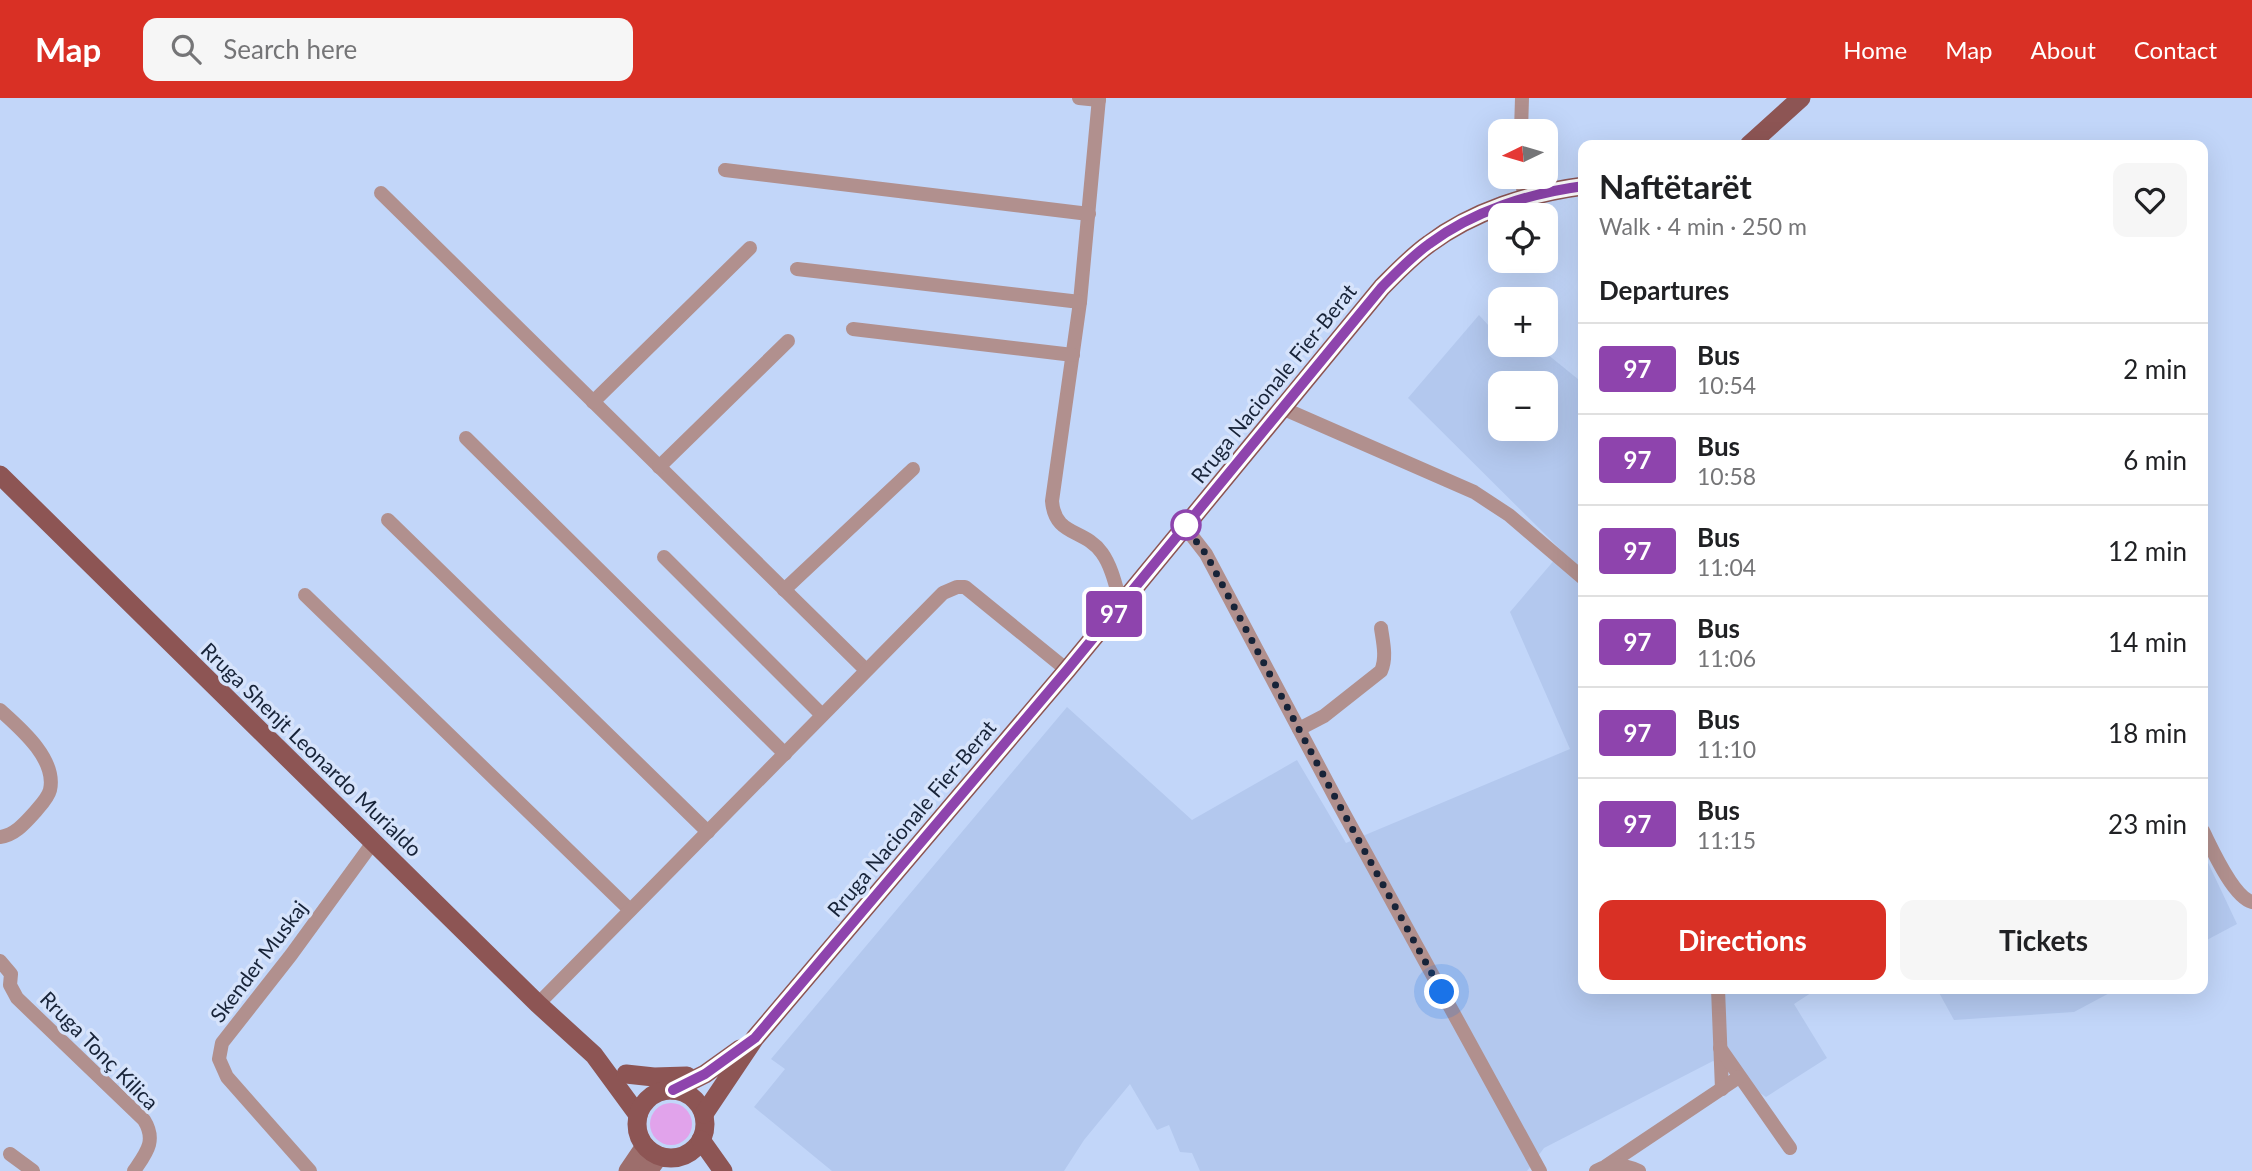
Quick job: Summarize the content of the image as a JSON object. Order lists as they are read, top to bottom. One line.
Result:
{"streets":{"main road":["Rruga Nacionale Fier-Berat","Rruga Shenjt Leonardo Murialdo"],"street":["Skender Muskaj","Rruga Tonç Kilica"]},"crossings":[["Rruga Nacionale Fier-Berat","Rruga Shenjt Leonardo Murialdo"],["Rruga Shenjt Leonardo Murialdo","Skender Muskaj"]],"lines":["bus line 97"],"north":"left","page":{"header":"Map","search":"Search here","nav":["Home","Map","About","Contact"],"on_map":"97","map_buttons":["+","−"],"heading":[["Naftëtarët","Walk · 4 min · 250 m"],"Departures"],"list":[{"mark":"97","name":"Bus","note":"10:54","value":"2 min"},{"mark":"97","name":"Bus","note":"10:58","value":"6 min"},{"mark":"97","name":"Bus","note":"11:04","value":"12 min"},{"mark":"97","name":"Bus","note":"11:06","value":"14 min"},{"mark":"97","name":"Bus","note":"11:10","value":"18 min"},{"mark":"97","name":"Bus","note":"11:15","value":"23 min"}],"buttons":["Directions","Tickets"]}}
